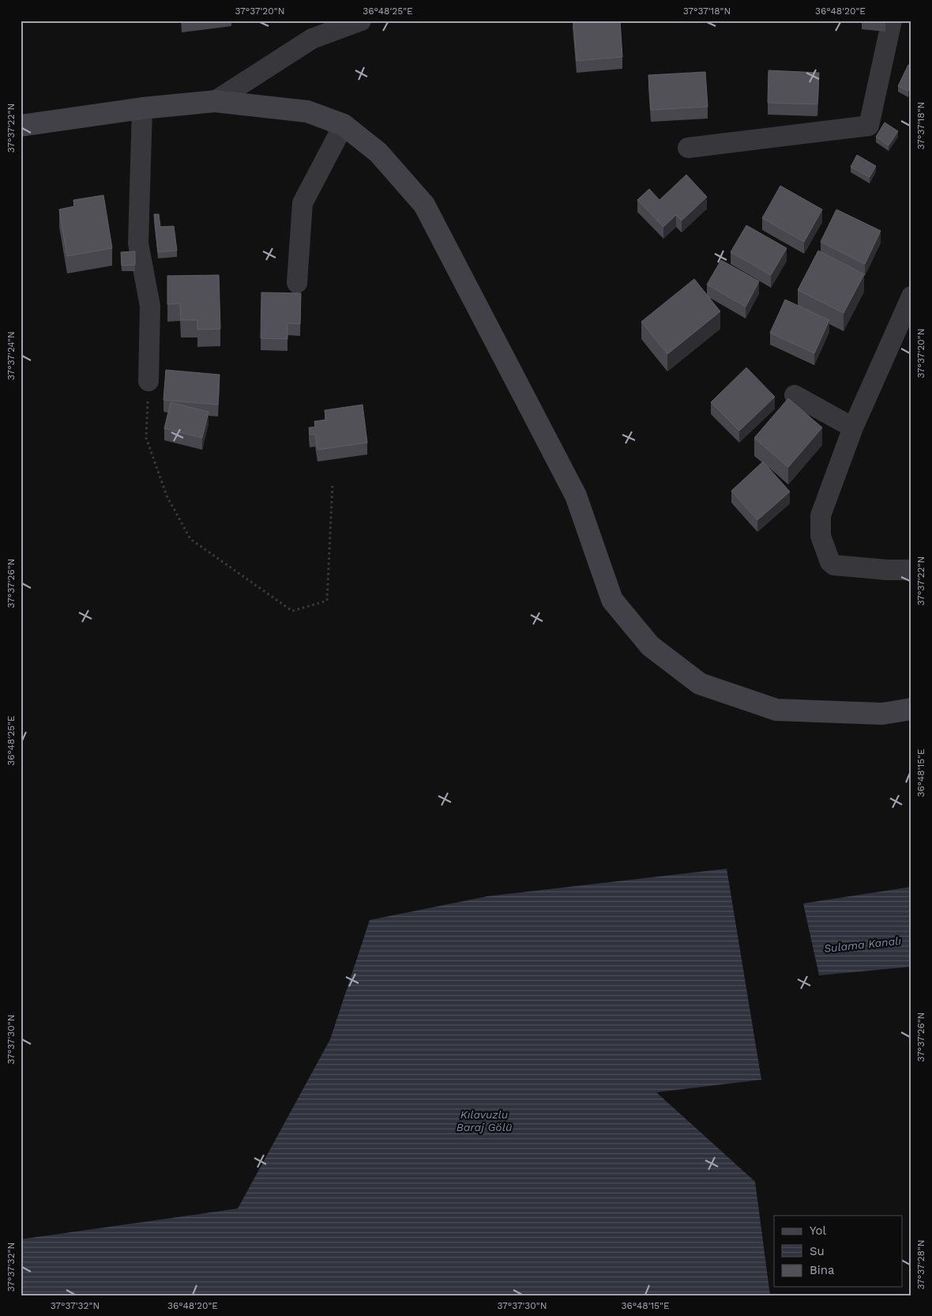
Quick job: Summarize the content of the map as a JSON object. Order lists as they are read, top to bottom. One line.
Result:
{"water":["Sulama Kanalı","Kılavuzlu Baraj Gölü"],"legend":["Yol","Su","Bina"],"coordinates":["37°37'20\"N","36°48'25\"E","37°37'18\"N","36°48'20\"E","37°37'22\"N","37°37'24\"N","37°37'26\"N","36°48'15\"E","37°37'30\"N","37°37'28\"N","37°37'32\"N"]}
